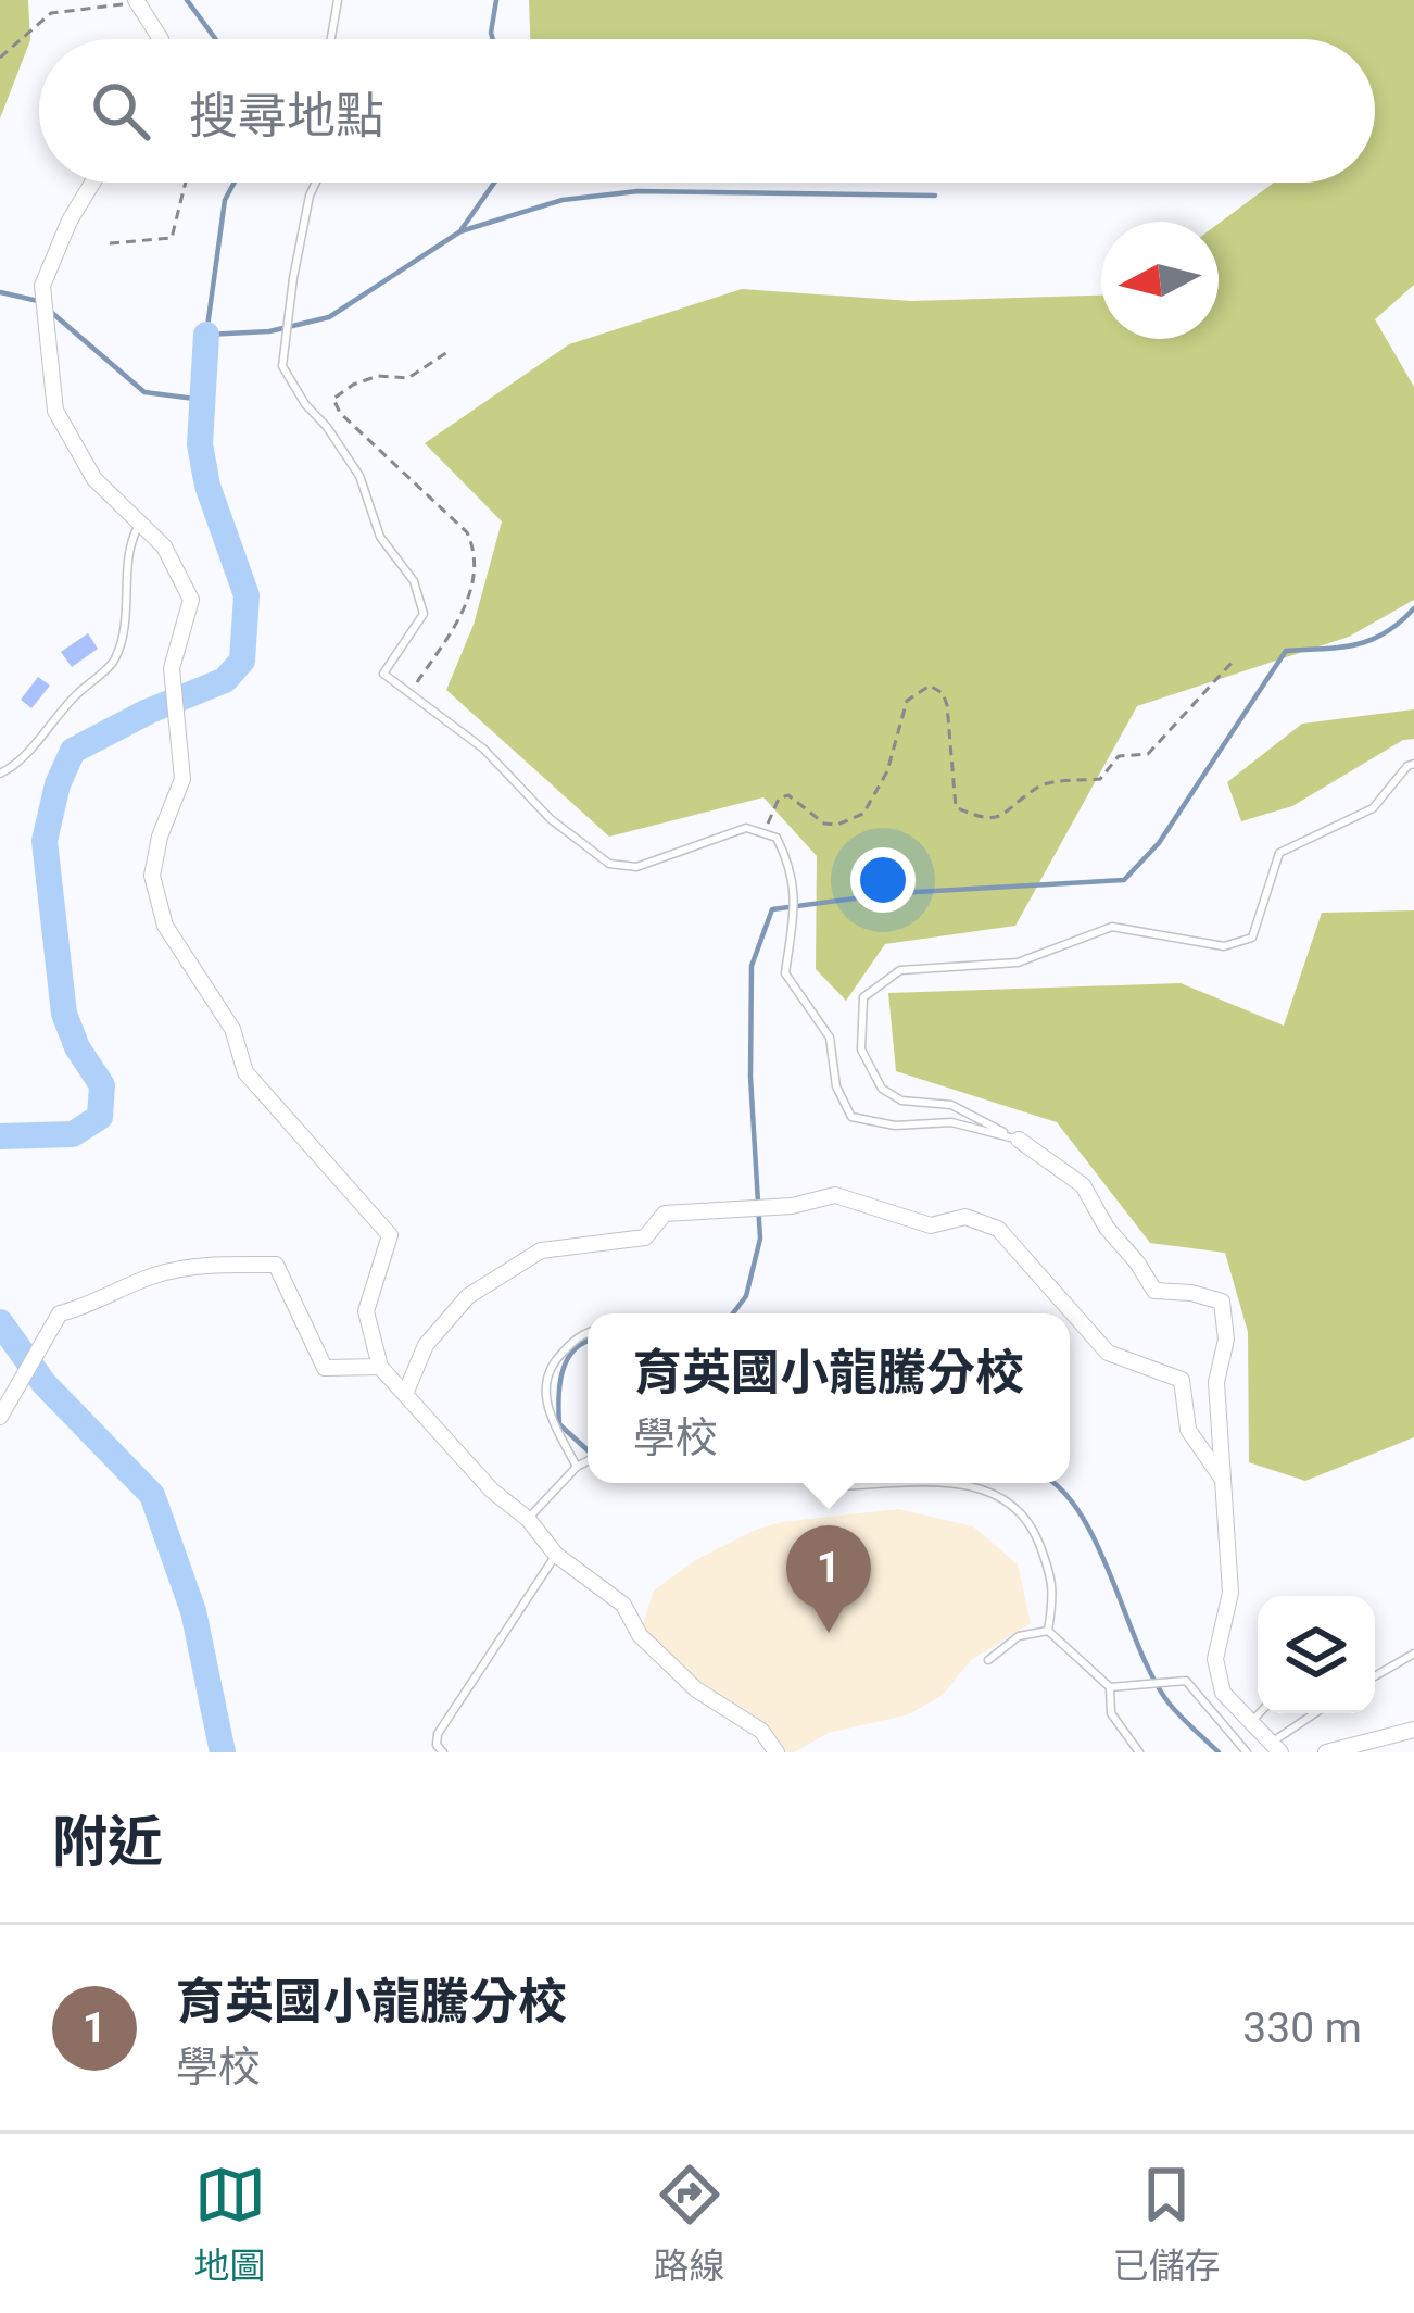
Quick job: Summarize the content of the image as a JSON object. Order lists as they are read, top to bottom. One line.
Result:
{"north":"left","page":{"search":"搜尋地點","popup":["育英國小龍騰分校","學校"],"pins":"1","heading":"附近","list":[{"mark":"1","name":"育英國小龍騰分校","note":"學校","value":"330 m"}],"nav":["地圖","路線","已儲存"]}}
